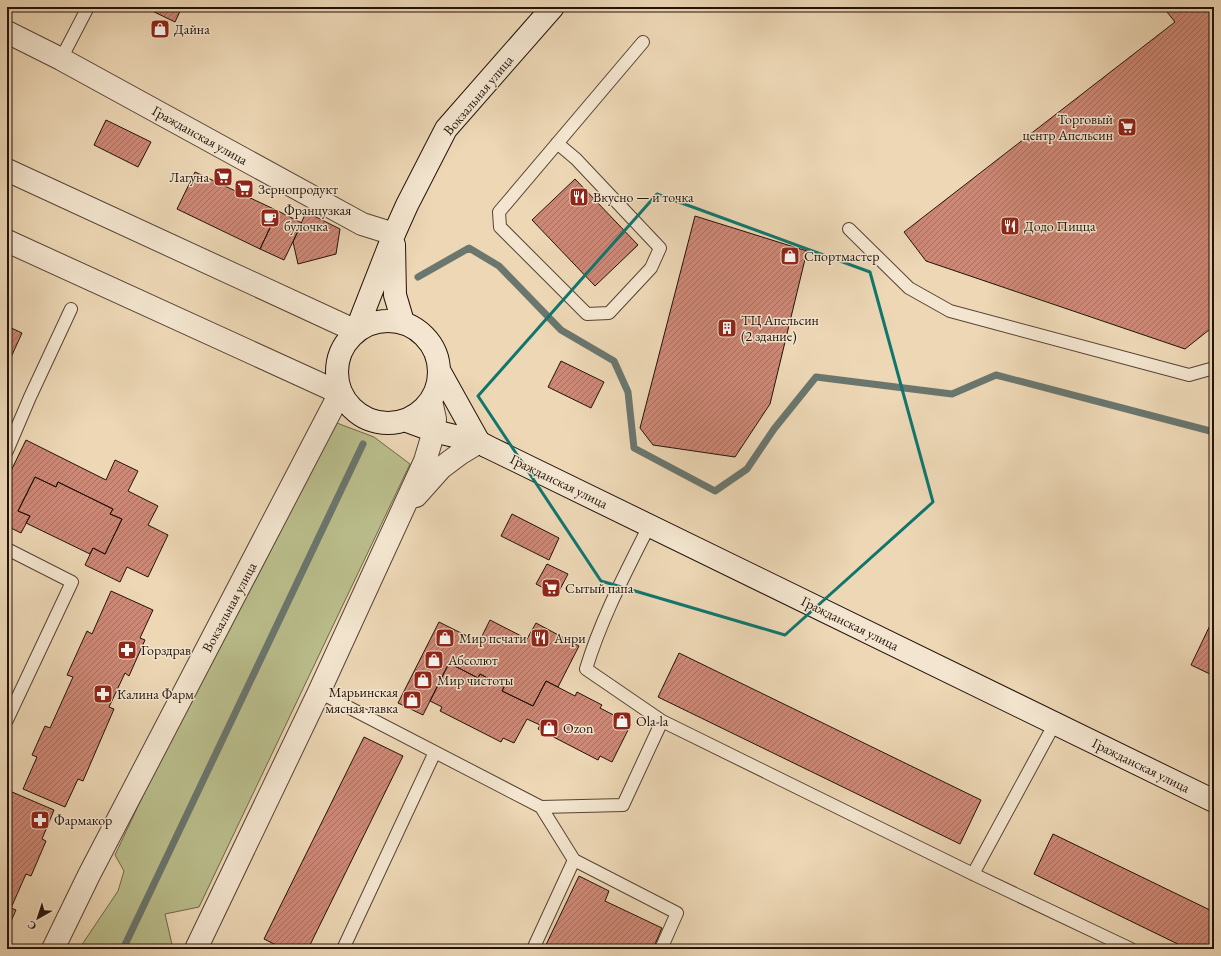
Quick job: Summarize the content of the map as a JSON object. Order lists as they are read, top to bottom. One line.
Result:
{"streets":{"street":["Вокзальная улица","Гражданская улица"]},"crossings":[["Вокзальная улица","Гражданская улица"]],"places":{"shop":["Дайна","Спортмастер","Мир печати","Абсолют","Мир чистоты","Марьинская мясная лавка","Ola-la","Ozon"],"supermarket":["Торговый центр Апельсин","Лагуна","Зернопродукт","Сытый папа"],"restaurant":["Вкусно — и точка","Додо Пицца","Анри"],"cafe":["Французкая булочка"],"building":["ТЦ Апельсин (2 здание)"],"pharmacy":["Горздрав","Калина Фарм","Фармакор"]},"north":"bottom left"}
